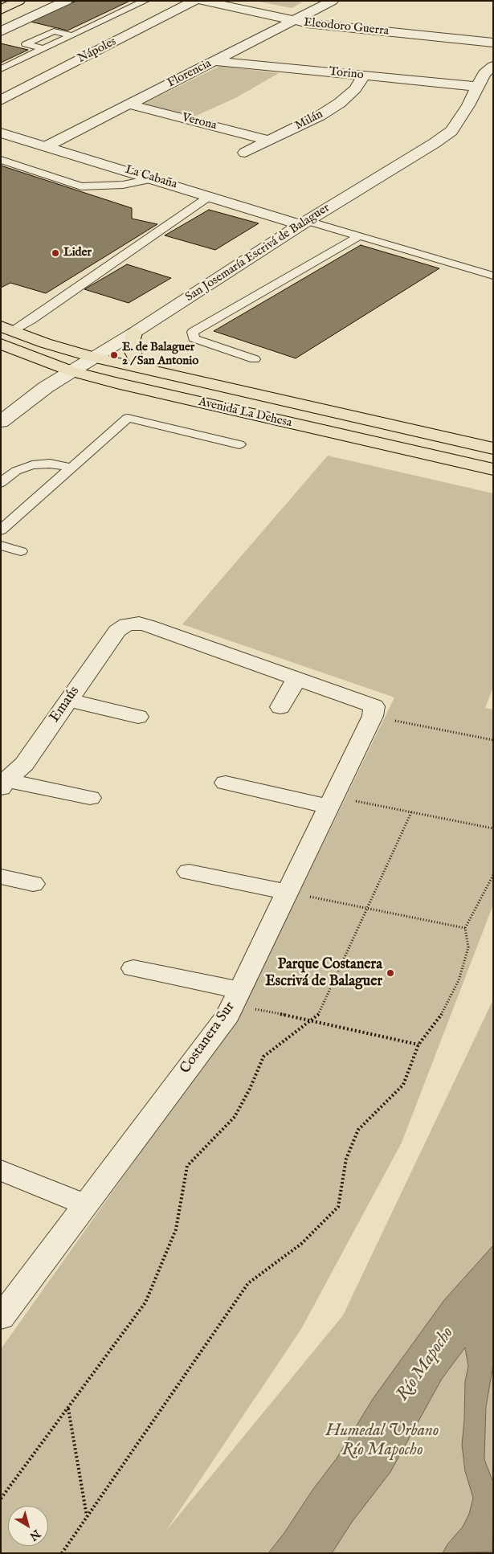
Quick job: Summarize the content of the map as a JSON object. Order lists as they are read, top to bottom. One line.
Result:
{"streets":{"main road":["Avenida La Dehesa"],"street":["Eleodoro Guerra","Nápoles","Florencia","Torino","Milán","Verona","La Cabaña","San Josemaría Escrivá de Balaguer","Emaús","Costanera Sur"]},"crossings":[["Eleodoro Guerra","Florencia"],["Florencia","Torino"],["Florencia","Verona"],["Florencia","La Cabaña"],["Torino","Milán"],["Torino","San Josemaría Escrivá de Balaguer"],["Milán","Verona"],["La Cabaña","San Josemaría Escrivá de Balaguer"],["San Josemaría Escrivá de Balaguer","Avenida La Dehesa"]],"water":["Río Mapocho"],"parks":["Humedal Urbano Río Mapocho"],"places":["Lider","E. de Balaguer 2 / San Antonio","Parque Costanera Escrivá de Balaguer"],"north":"bottom right"}
